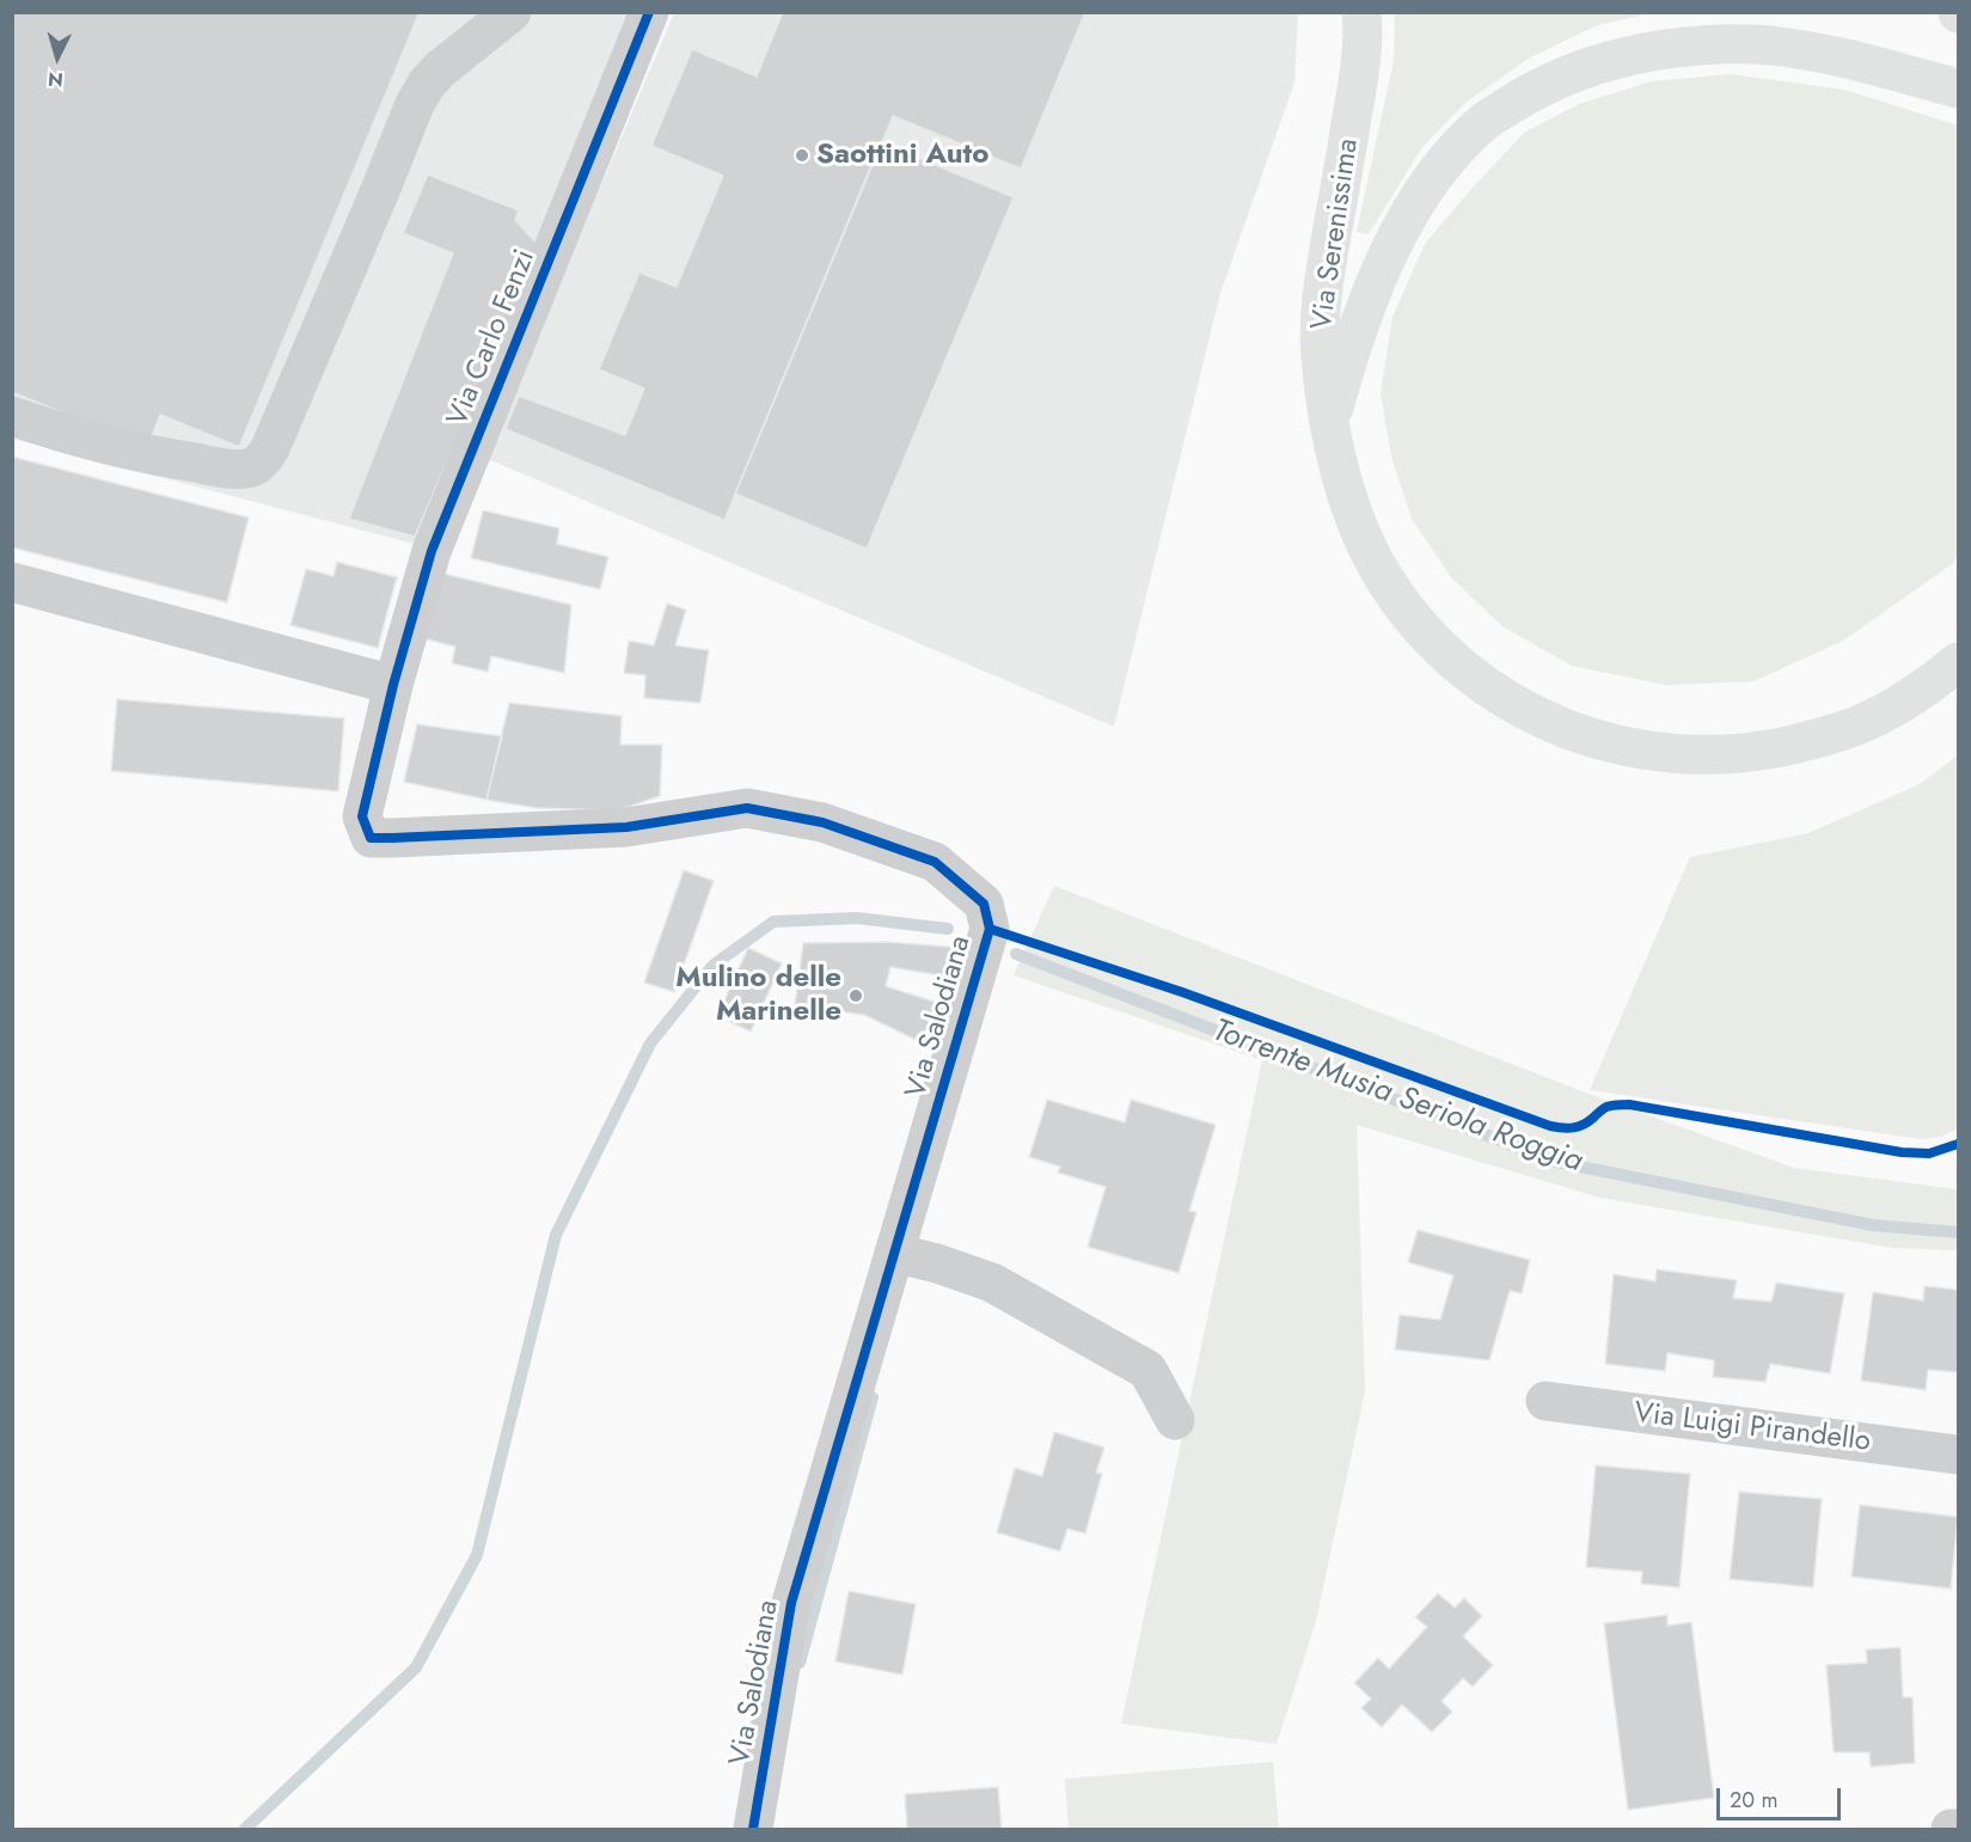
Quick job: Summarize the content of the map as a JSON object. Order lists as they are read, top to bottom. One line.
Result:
{"streets":{"main road":["Via Serenissima"],"street":["Via Carlo Fenzi","Via Salodiana","Via Luigi Pirandello"]},"crossings":[["Via Carlo Fenzi","Via Salodiana"]],"water":["Torrente Musia Seriola Roggia"],"places":["Saottini Auto","Mulino delle Marinelle"],"scale_bar":"20 m","north":"bottom"}
